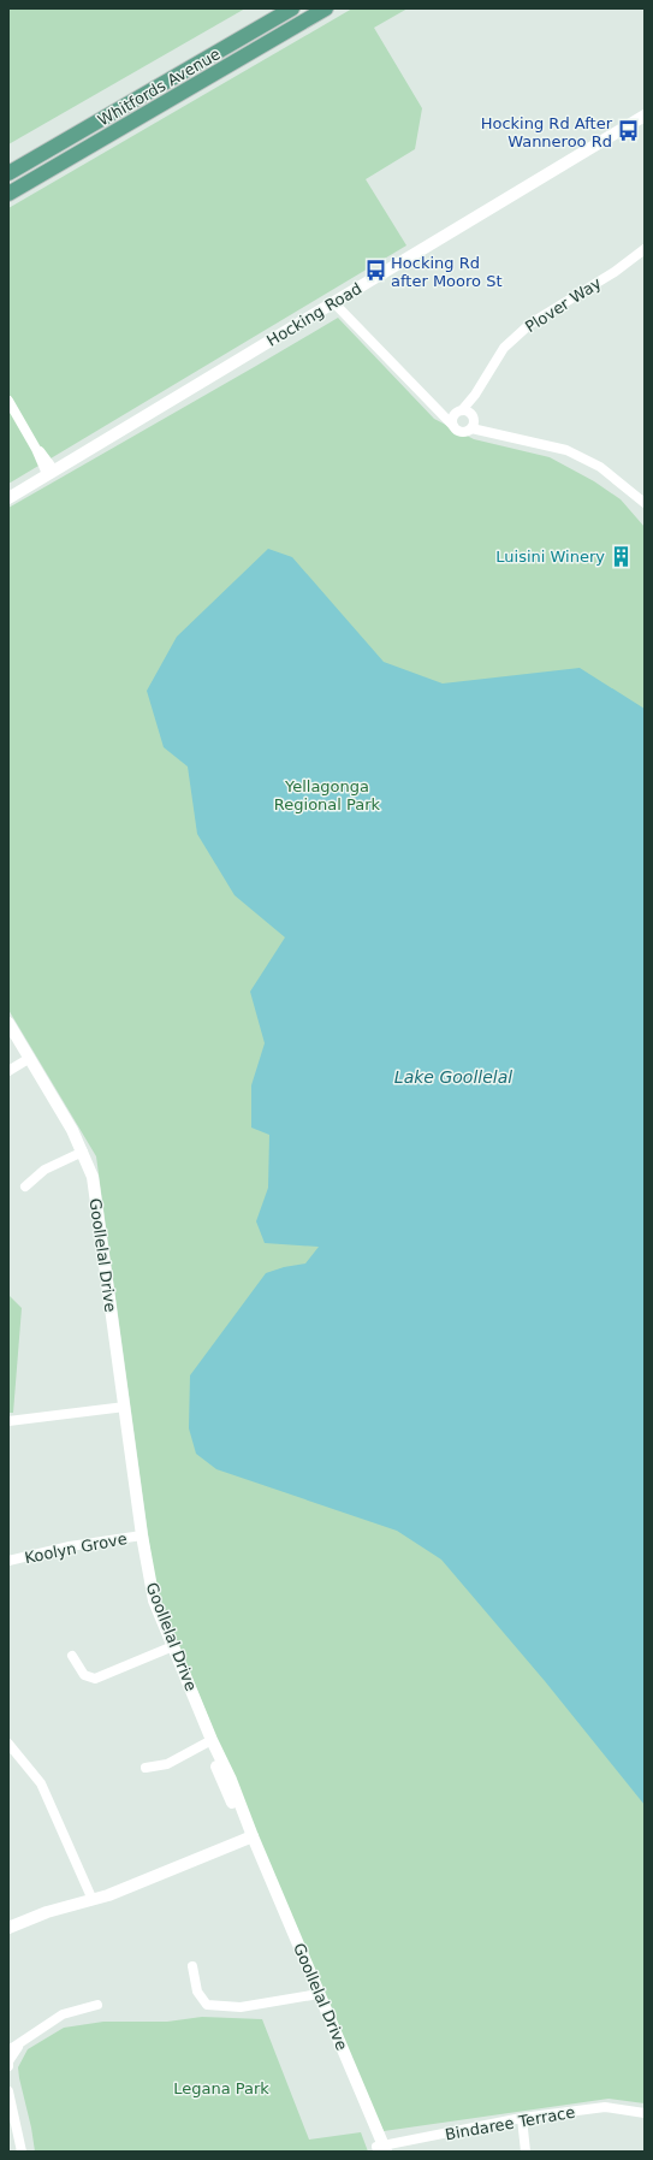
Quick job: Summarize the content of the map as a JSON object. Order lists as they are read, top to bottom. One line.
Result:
{"streets":{"main road":["Whitfords Avenue"],"street":["Plover Way","Hocking Road","Goollelal Drive","Koolyn Grove","Bindaree Terrace"]},"crossings":[["Goollelal Drive","Koolyn Grove"],["Goollelal Drive","Bindaree Terrace"]],"water":["Lake Goollelal"],"parks":["Yellagonga Regional Park","Legana Park"],"places":{"bus stop":["Hocking Rd After Wanneroo Rd","Hocking Rd after Mooro St"],"building":["Luisini Winery"]}}
